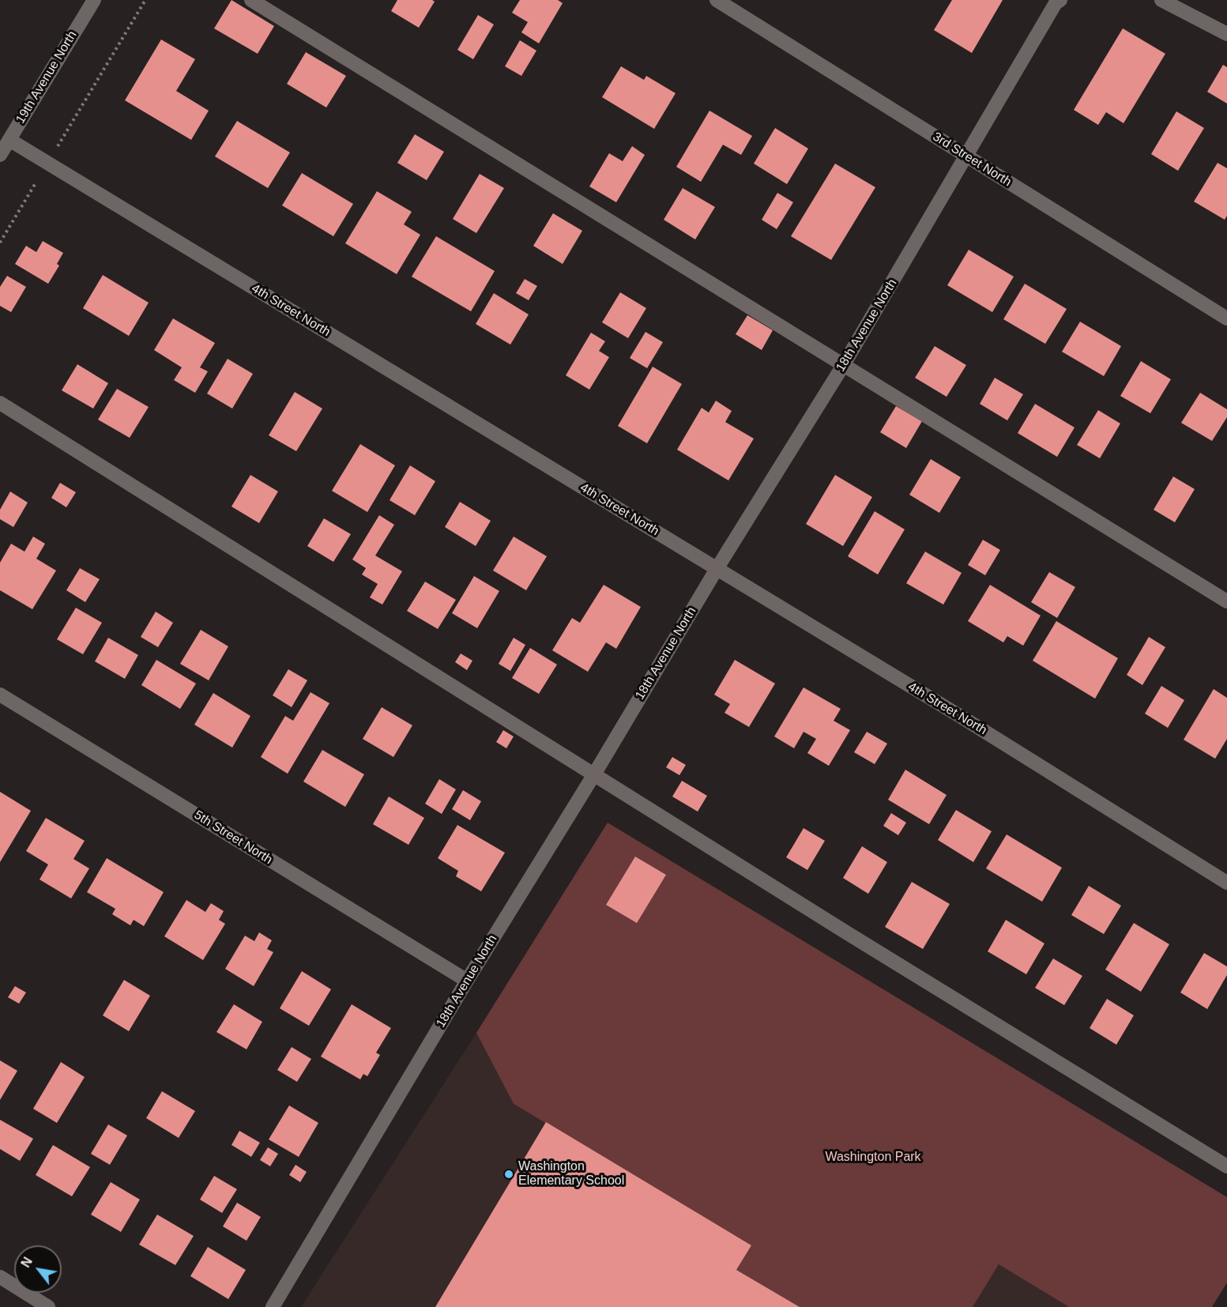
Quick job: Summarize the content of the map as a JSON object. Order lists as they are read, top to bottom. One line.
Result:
{"streets":{"street":["19th Avenue North","3rd Street North","4th Street North","18th Avenue North","5th Street North"]},"crossings":[["19th Avenue North","4th Street North"],["3rd Street North","18th Avenue North"],["4th Street North","18th Avenue North"],["18th Avenue North","5th Street North"]],"parks":["Washington Park"],"places":["Washington Elementary School"],"north":"top left"}
